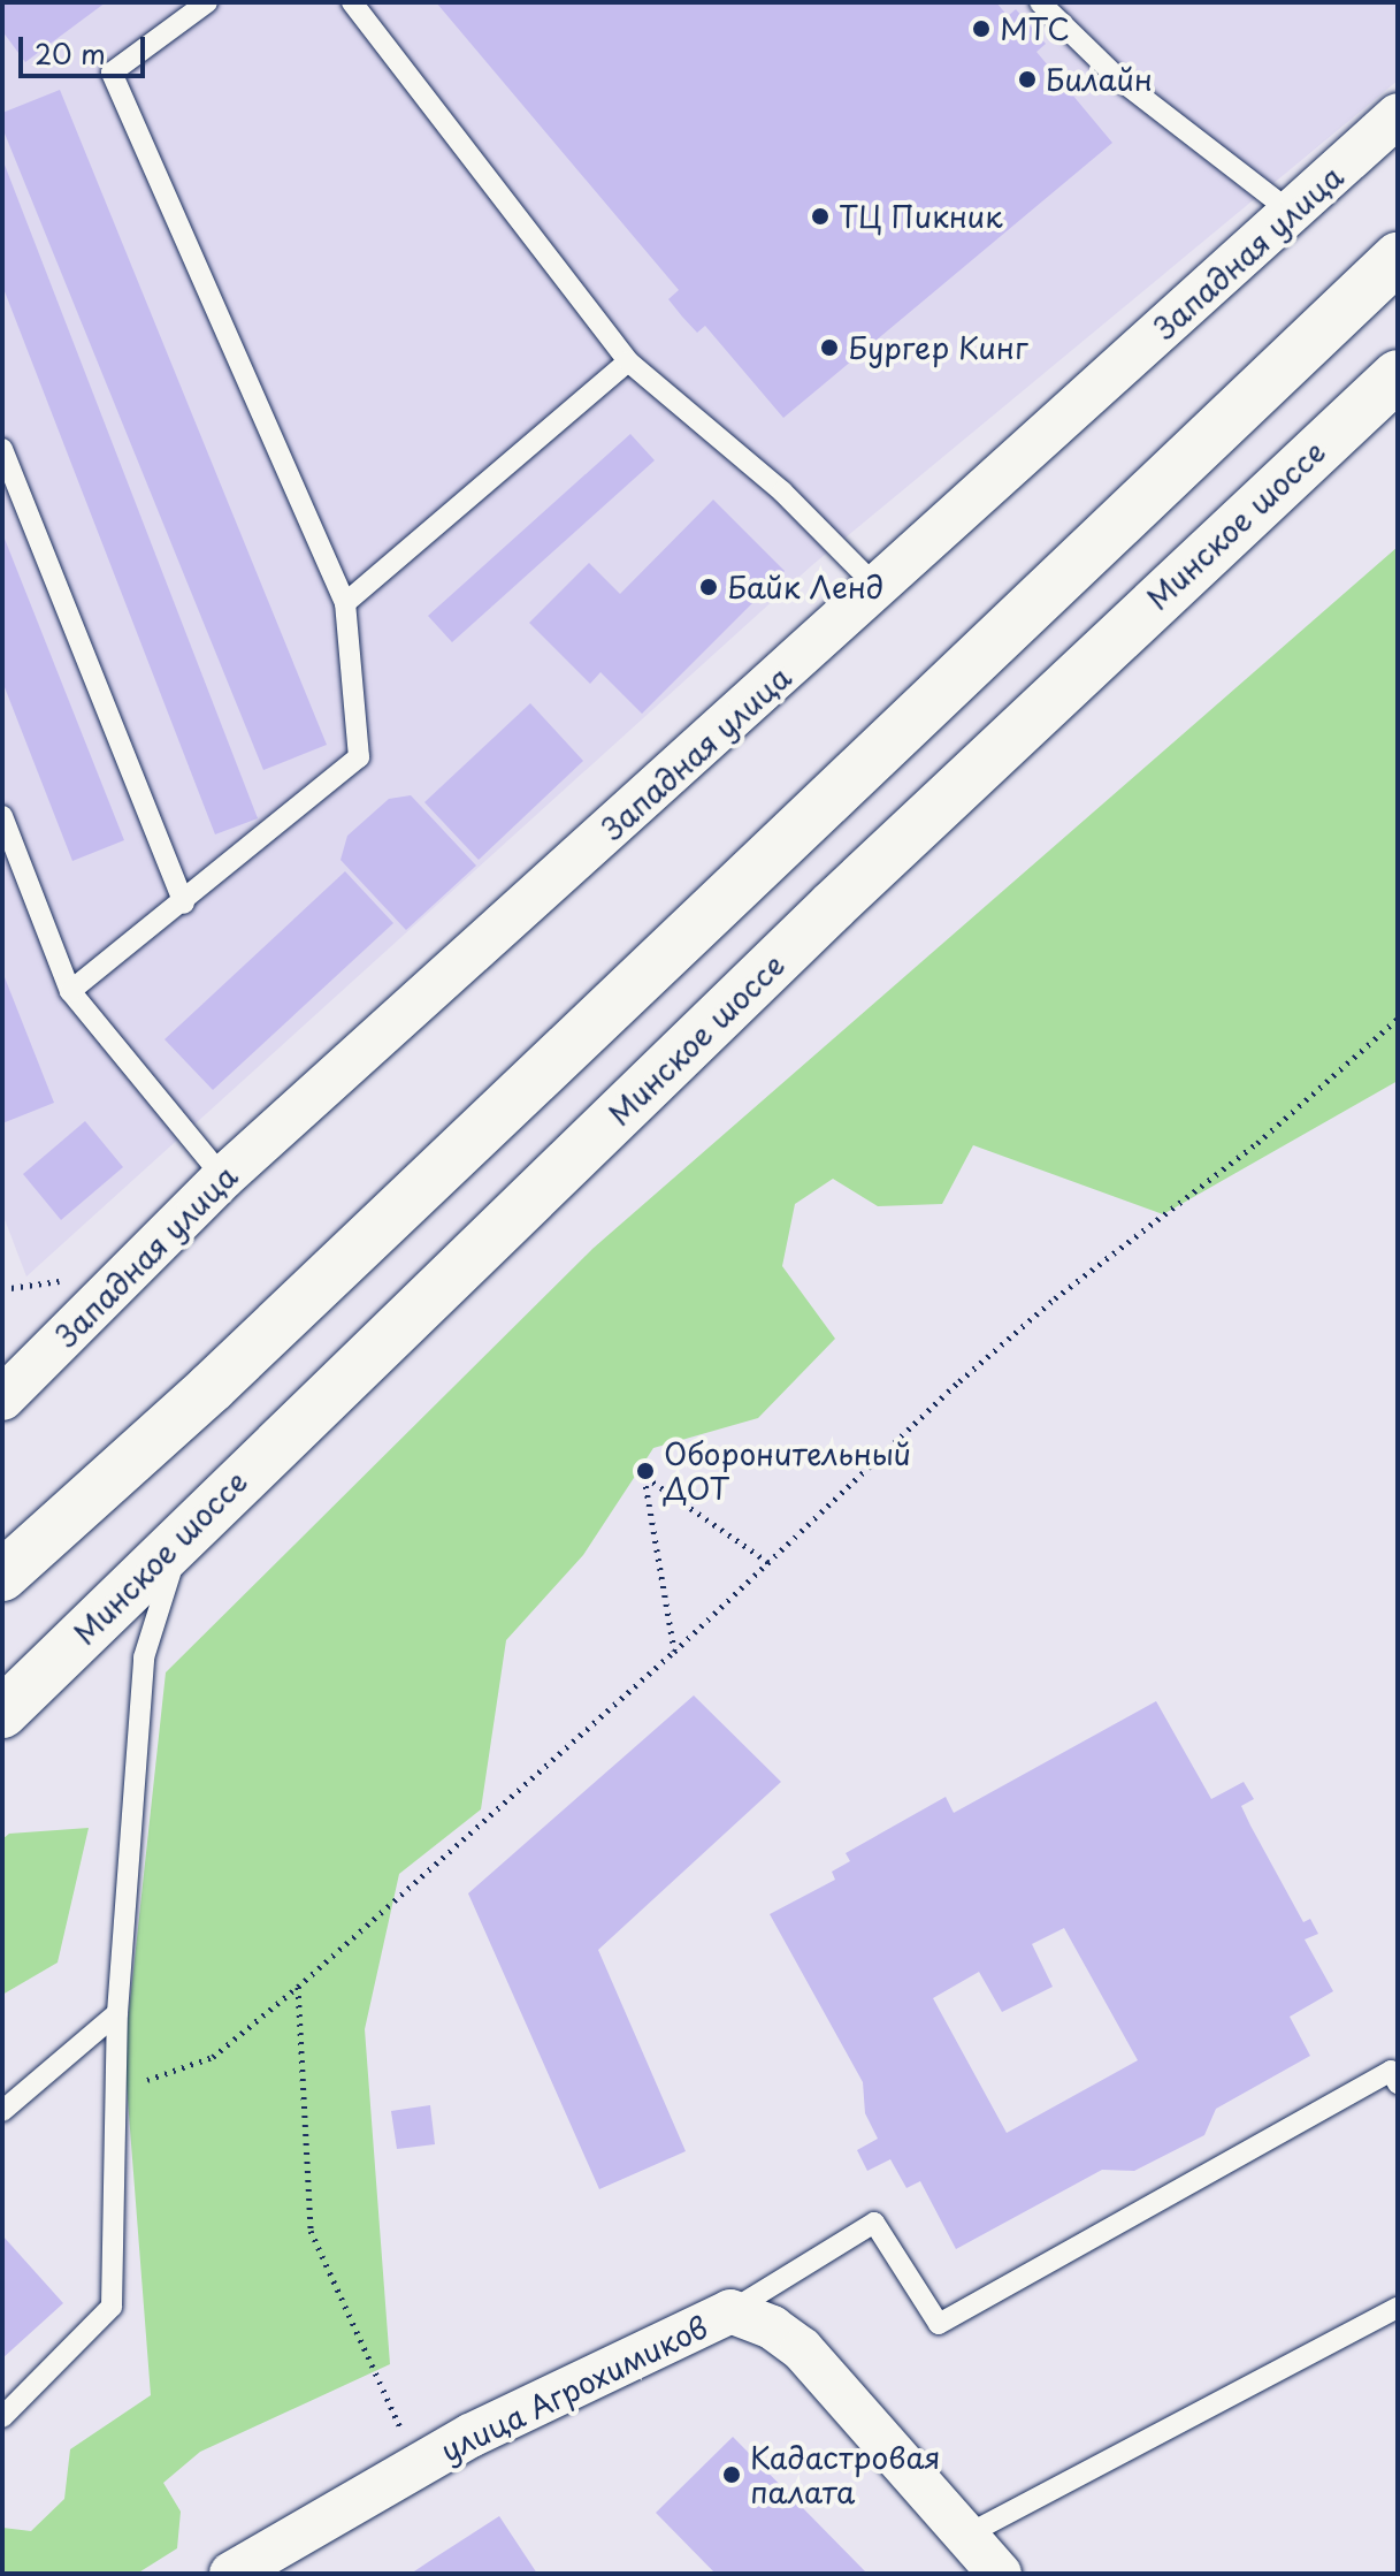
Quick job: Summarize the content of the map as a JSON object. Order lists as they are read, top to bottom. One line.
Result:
{"streets":{"highway":["Минское шоссе"],"street":["Западная улица","улица Агрохимиков"]},"places":["МТС","Билайн","ТЦ Пикник","Бургер Кинг","Байк Ленд","Оборонительный ДОТ","Кадастровая палата"],"scale_bar":"20 m"}
